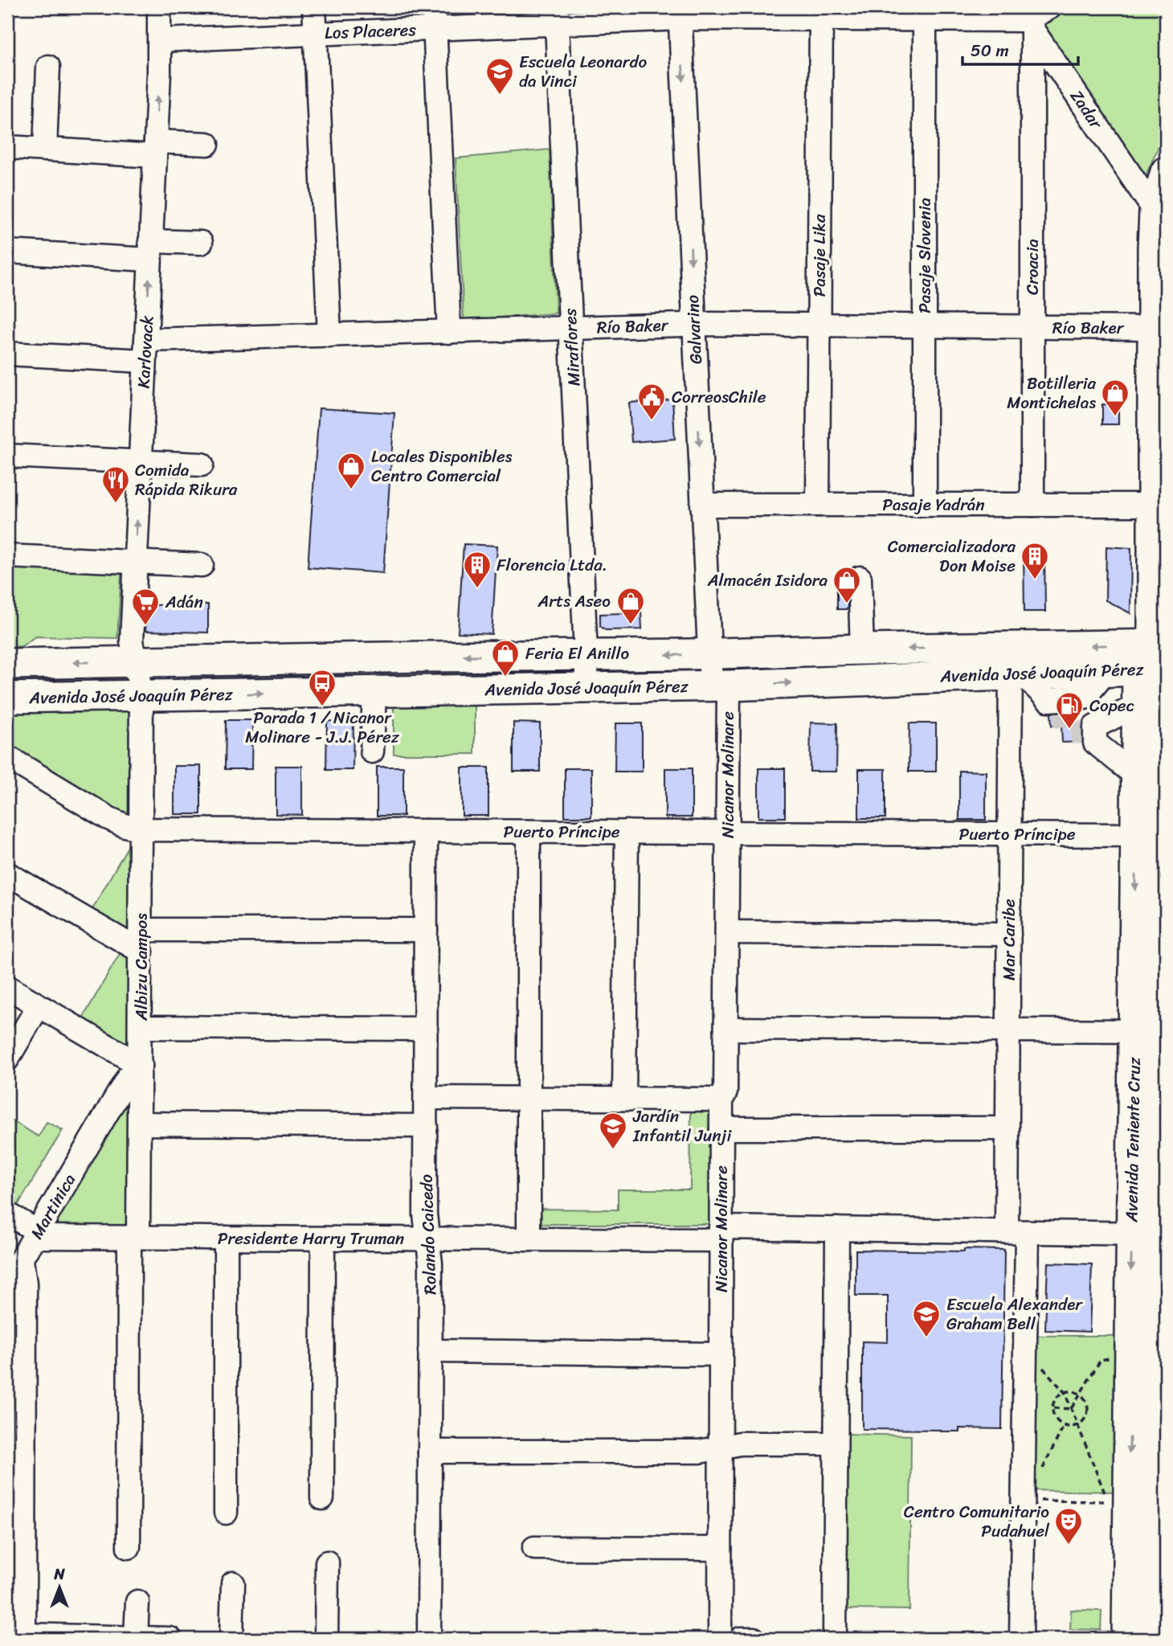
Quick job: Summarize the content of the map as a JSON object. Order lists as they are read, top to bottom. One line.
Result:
{"streets":{"main road":["Avenida José Joaquín Pérez","Avenida Teniente Cruz"],"street":["Los Placeres","Zadar","Pasaje Lika","Pasaje Slovenia","Croacia","Río Baker","Galvarino","Miraflores","Karlovack","Pasaje Yadrán","Nicanor Molinare","Puerto Príncipe","Mar Caribe","Albizu Campos","Martinica","Rolando Caicedo","Presidente Harry Truman"]},"crossings":[["Los Placeres","Zadar"],["Los Placeres","Pasaje Lika"],["Los Placeres","Pasaje Slovenia"],["Los Placeres","Croacia"],["Los Placeres","Galvarino"],["Los Placeres","Miraflores"],["Los Placeres","Karlovack"],["Zadar","Croacia"],["Zadar","Avenida Teniente Cruz"],["Pasaje Lika","Río Baker"],["Pasaje Lika","Pasaje Yadrán"],["Pasaje Slovenia","Río Baker"],["Pasaje Slovenia","Pasaje Yadrán"],["Croacia","Río Baker"],["Croacia","Pasaje Yadrán"],["Río Baker","Galvarino"],["Río Baker","Miraflores"],["Río Baker","Karlovack"],["Río Baker","Avenida Teniente Cruz"],["Galvarino","Pasaje Yadrán"],["Galvarino","Avenida José Joaquín Pérez"],["Galvarino","Nicanor Molinare"],["Miraflores","Avenida José Joaquín Pérez"],["Karlovack","Avenida José Joaquín Pérez"],["Karlovack","Albizu Campos"],["Pasaje Yadrán","Avenida Teniente Cruz"],["Avenida José Joaquín Pérez","Nicanor Molinare"],["Avenida José Joaquín Pérez","Mar Caribe"],["Avenida José Joaquín Pérez","Albizu Campos"],["Avenida José Joaquín Pérez","Avenida Teniente Cruz"],["Nicanor Molinare","Puerto Príncipe"],["Nicanor Molinare","Presidente Harry Truman"],["Puerto Príncipe","Mar Caribe"],["Puerto Príncipe","Albizu Campos"],["Puerto Príncipe","Avenida Teniente Cruz"],["Puerto Príncipe","Rolando Caicedo"],["Mar Caribe","Presidente Harry Truman"],["Albizu Campos","Martinica"],["Albizu Campos","Presidente Harry Truman"],["Avenida Teniente Cruz","Presidente Harry Truman"],["Martinica","Presidente Harry Truman"],["Rolando Caicedo","Presidente Harry Truman"]],"one_way":["Galvarino"],"places":{"school or university":["Escuela Leonardo da Vinci","Jardín Infantil Junji","Escuela Alexander Graham Bell"],"shop":["Botilleria Montichelas","Locales Disponibles Centro Comercial","Almacén Isidora","Arts Aseo","Feria El Anillo"],"public building":["CorreosChile"],"restaurant":["Comida Rápida Rikura"],"building":["Comercializadora Don Moise","Florencia Ltda."],"supermarket":["Adán"],"bus stop":["Parada 1 / Nicanor Molinare - J.J. Pérez"],"fuel station":["Copec"],"theatre":["Centro Comunitario Pudahuel"]},"scale_bar":"50 m","north":"top"}
